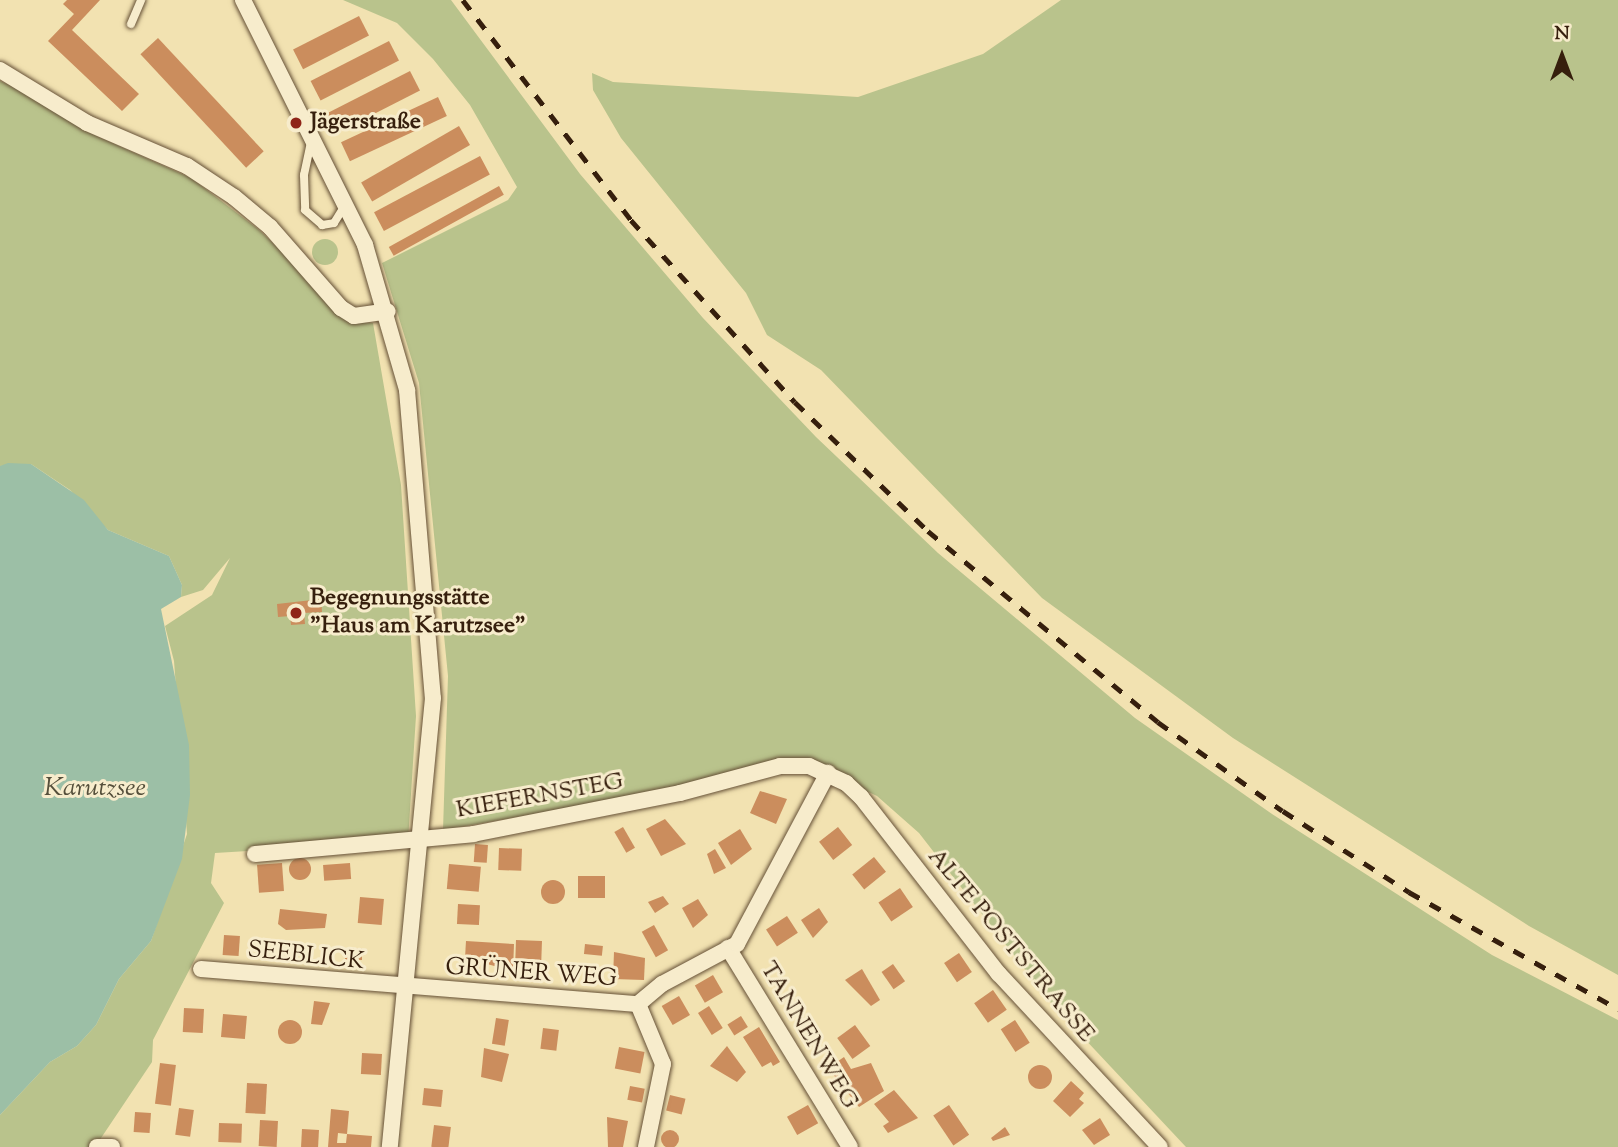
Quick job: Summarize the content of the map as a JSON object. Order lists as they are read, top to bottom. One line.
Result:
{"streets":{"street":["KIEFERNSTEG","ALTE POSTSTRASSE","SEEBLICK","GRÜNER WEG","TANNENWEG"]},"crossings":[["KIEFERNSTEG","ALTE POSTSTRASSE"],["KIEFERNSTEG","GRÜNER WEG"],["ALTE POSTSTRASSE","GRÜNER WEG"],["SEEBLICK","GRÜNER WEG"],["GRÜNER WEG","TANNENWEG"]],"water":["Karutzsee"],"places":["Jägerstraße","Begegnungsstätte \"Haus am Karutzsee\""],"north":"top"}
